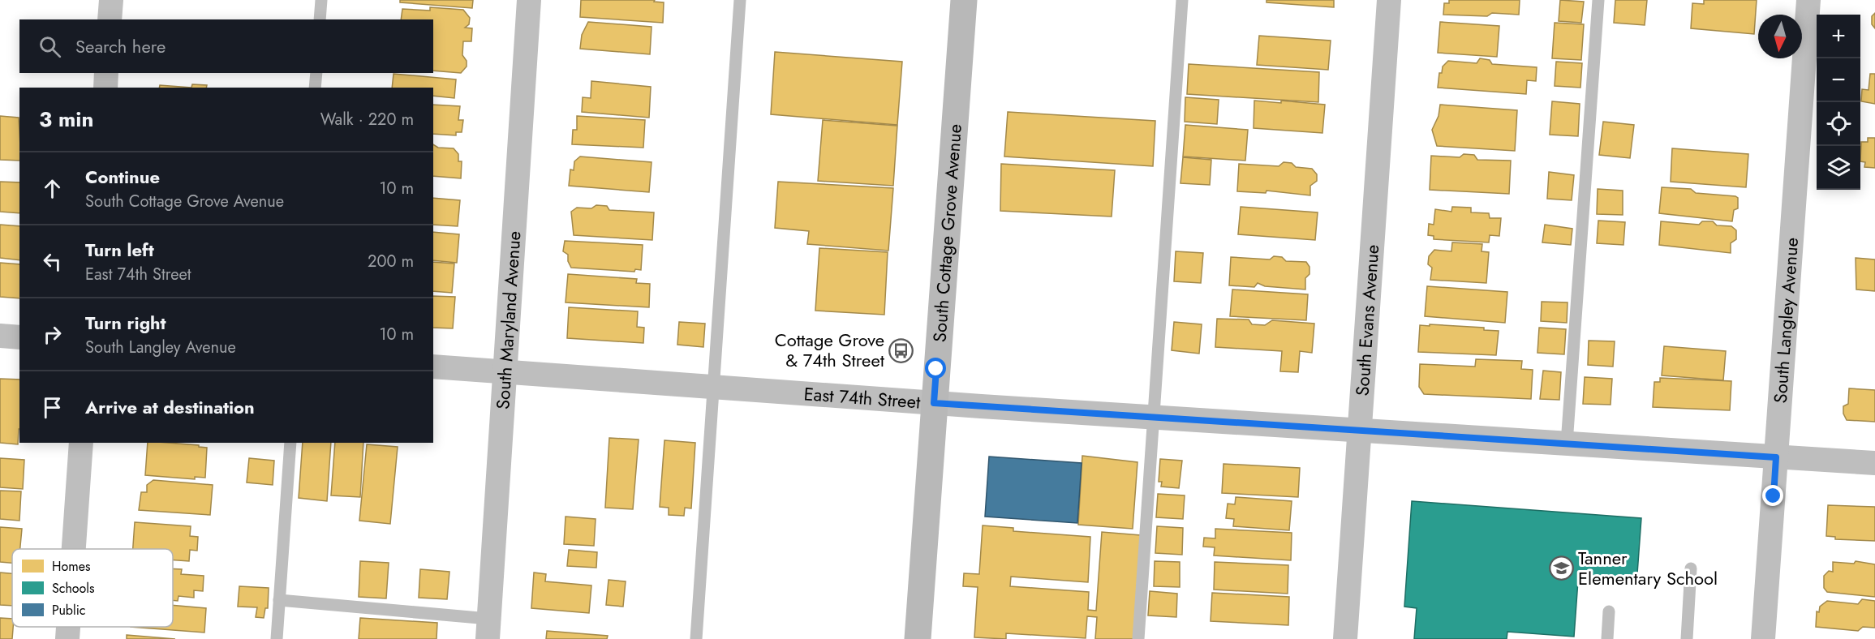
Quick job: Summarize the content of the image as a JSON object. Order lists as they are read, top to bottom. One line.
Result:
{"streets":{"main road":["South Cottage Grove Avenue"],"street":["South Maryland Avenue","South Evans Avenue","South Langley Avenue","East 74th Street"]},"crossings":[["South Cottage Grove Avenue","East 74th Street"],["South Maryland Avenue","East 74th Street"],["South Evans Avenue","East 74th Street"],["South Langley Avenue","East 74th Street"]],"places":{"bus stop":["Cottage Grove & 74th Street"],"school or university":["Tanner Elementary School"]},"legend":["Homes","Schools","Public"],"north":"bottom","page":{"map_buttons":["+","−"],"search":"Search here","heading":["3 min","Walk · 220 m"],"list":[["Continue","South Cottage Grove Avenue","10 m"],["Turn left","East 74th Street","200 m"],["Turn right","South Langley Avenue","10 m"],"Arrive at destination"]}}
